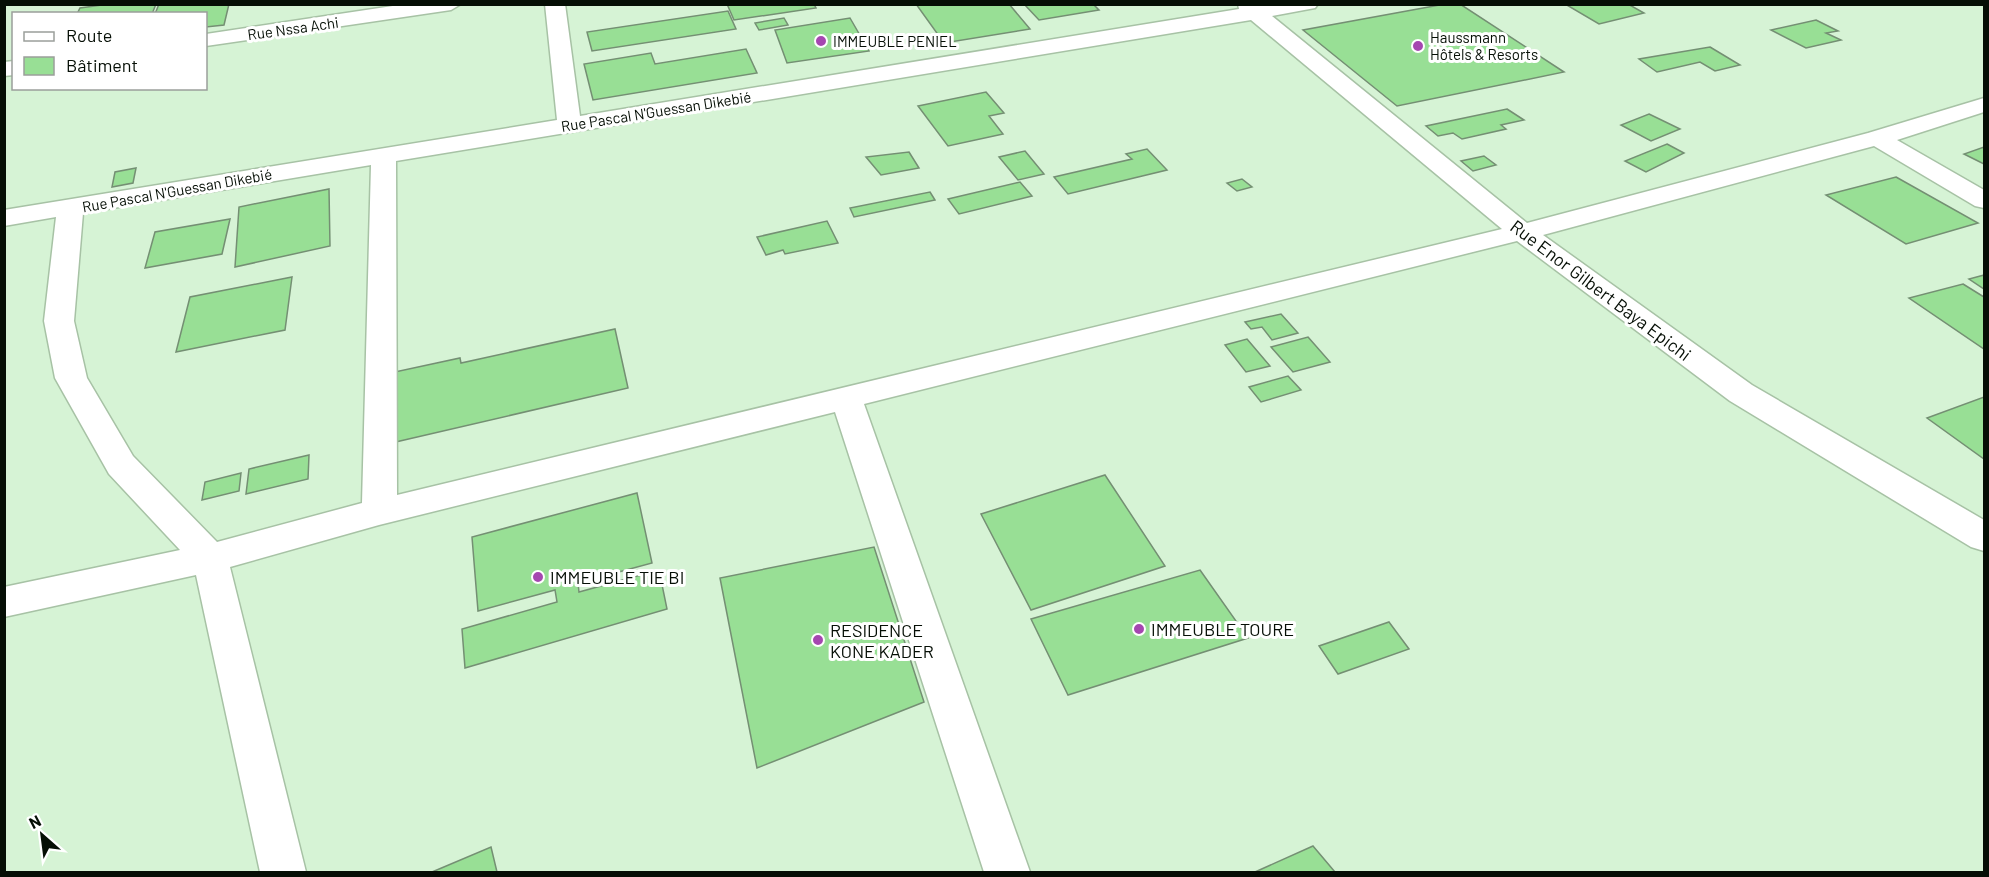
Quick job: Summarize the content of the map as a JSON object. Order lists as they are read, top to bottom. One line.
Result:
{"streets":{"street":["Rue Nssa Achi","Rue Pascal N'Guessan Dikebié","Rue Enor Gilbert Baya Epichi"]},"crossings":[["Rue Pascal N'Guessan Dikebié","Rue Enor Gilbert Baya Epichi"]],"places":["IMMEUBLE PENIEL","Haussmann Hôtels & Resorts","IMMEUBLE TIE BI","IMMEUBLE TOURE","RESIDENCE KONE KADER"],"legend":["Route","Bâtiment"],"north":"top left"}
